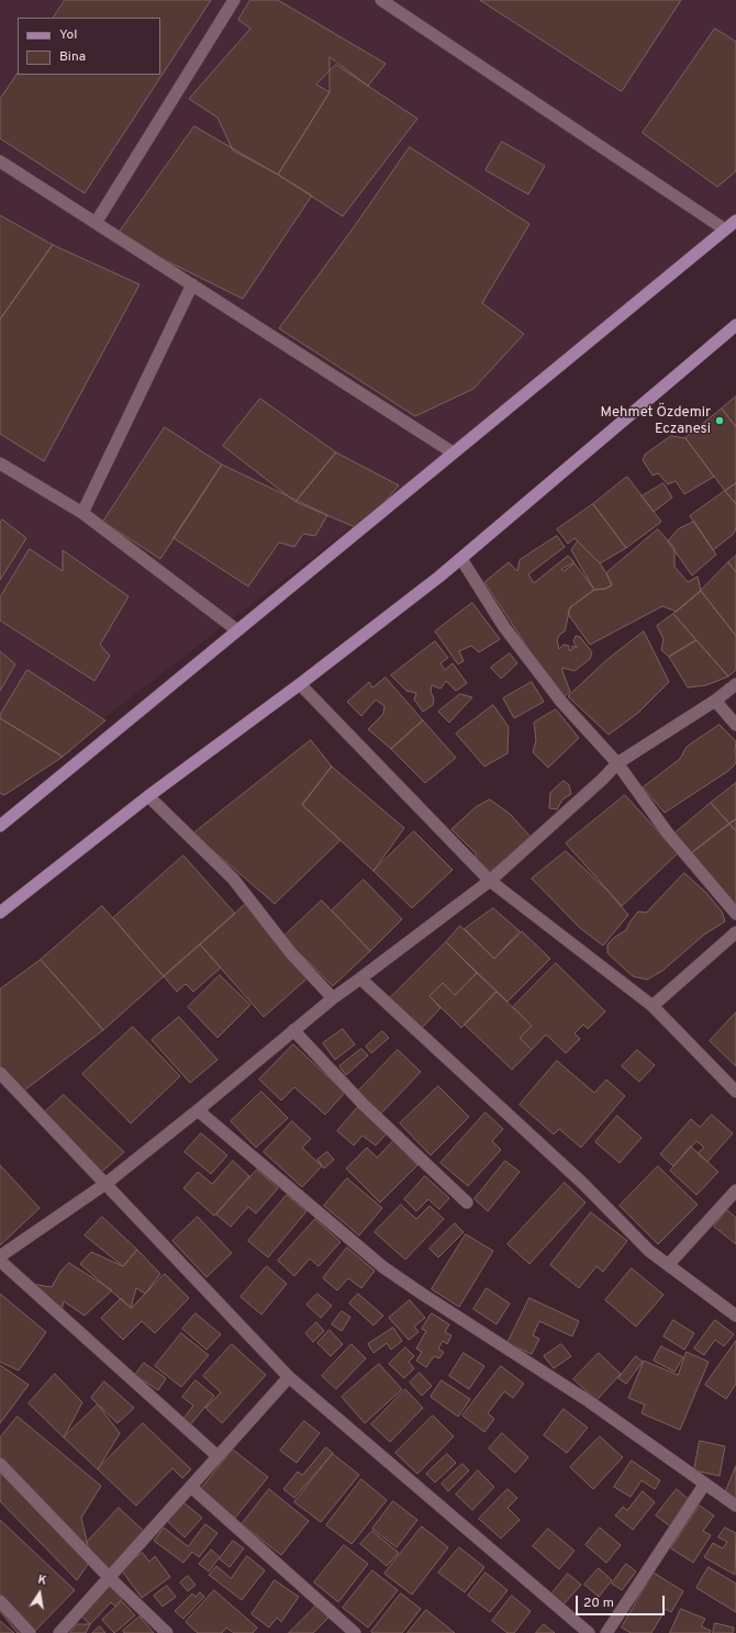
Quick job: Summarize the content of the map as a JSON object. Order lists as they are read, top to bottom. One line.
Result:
{"places":["Mehmet Özdemir Eczanesi"],"legend":["Yol","Bina"],"scale_bar":"20 m","north":"top"}
